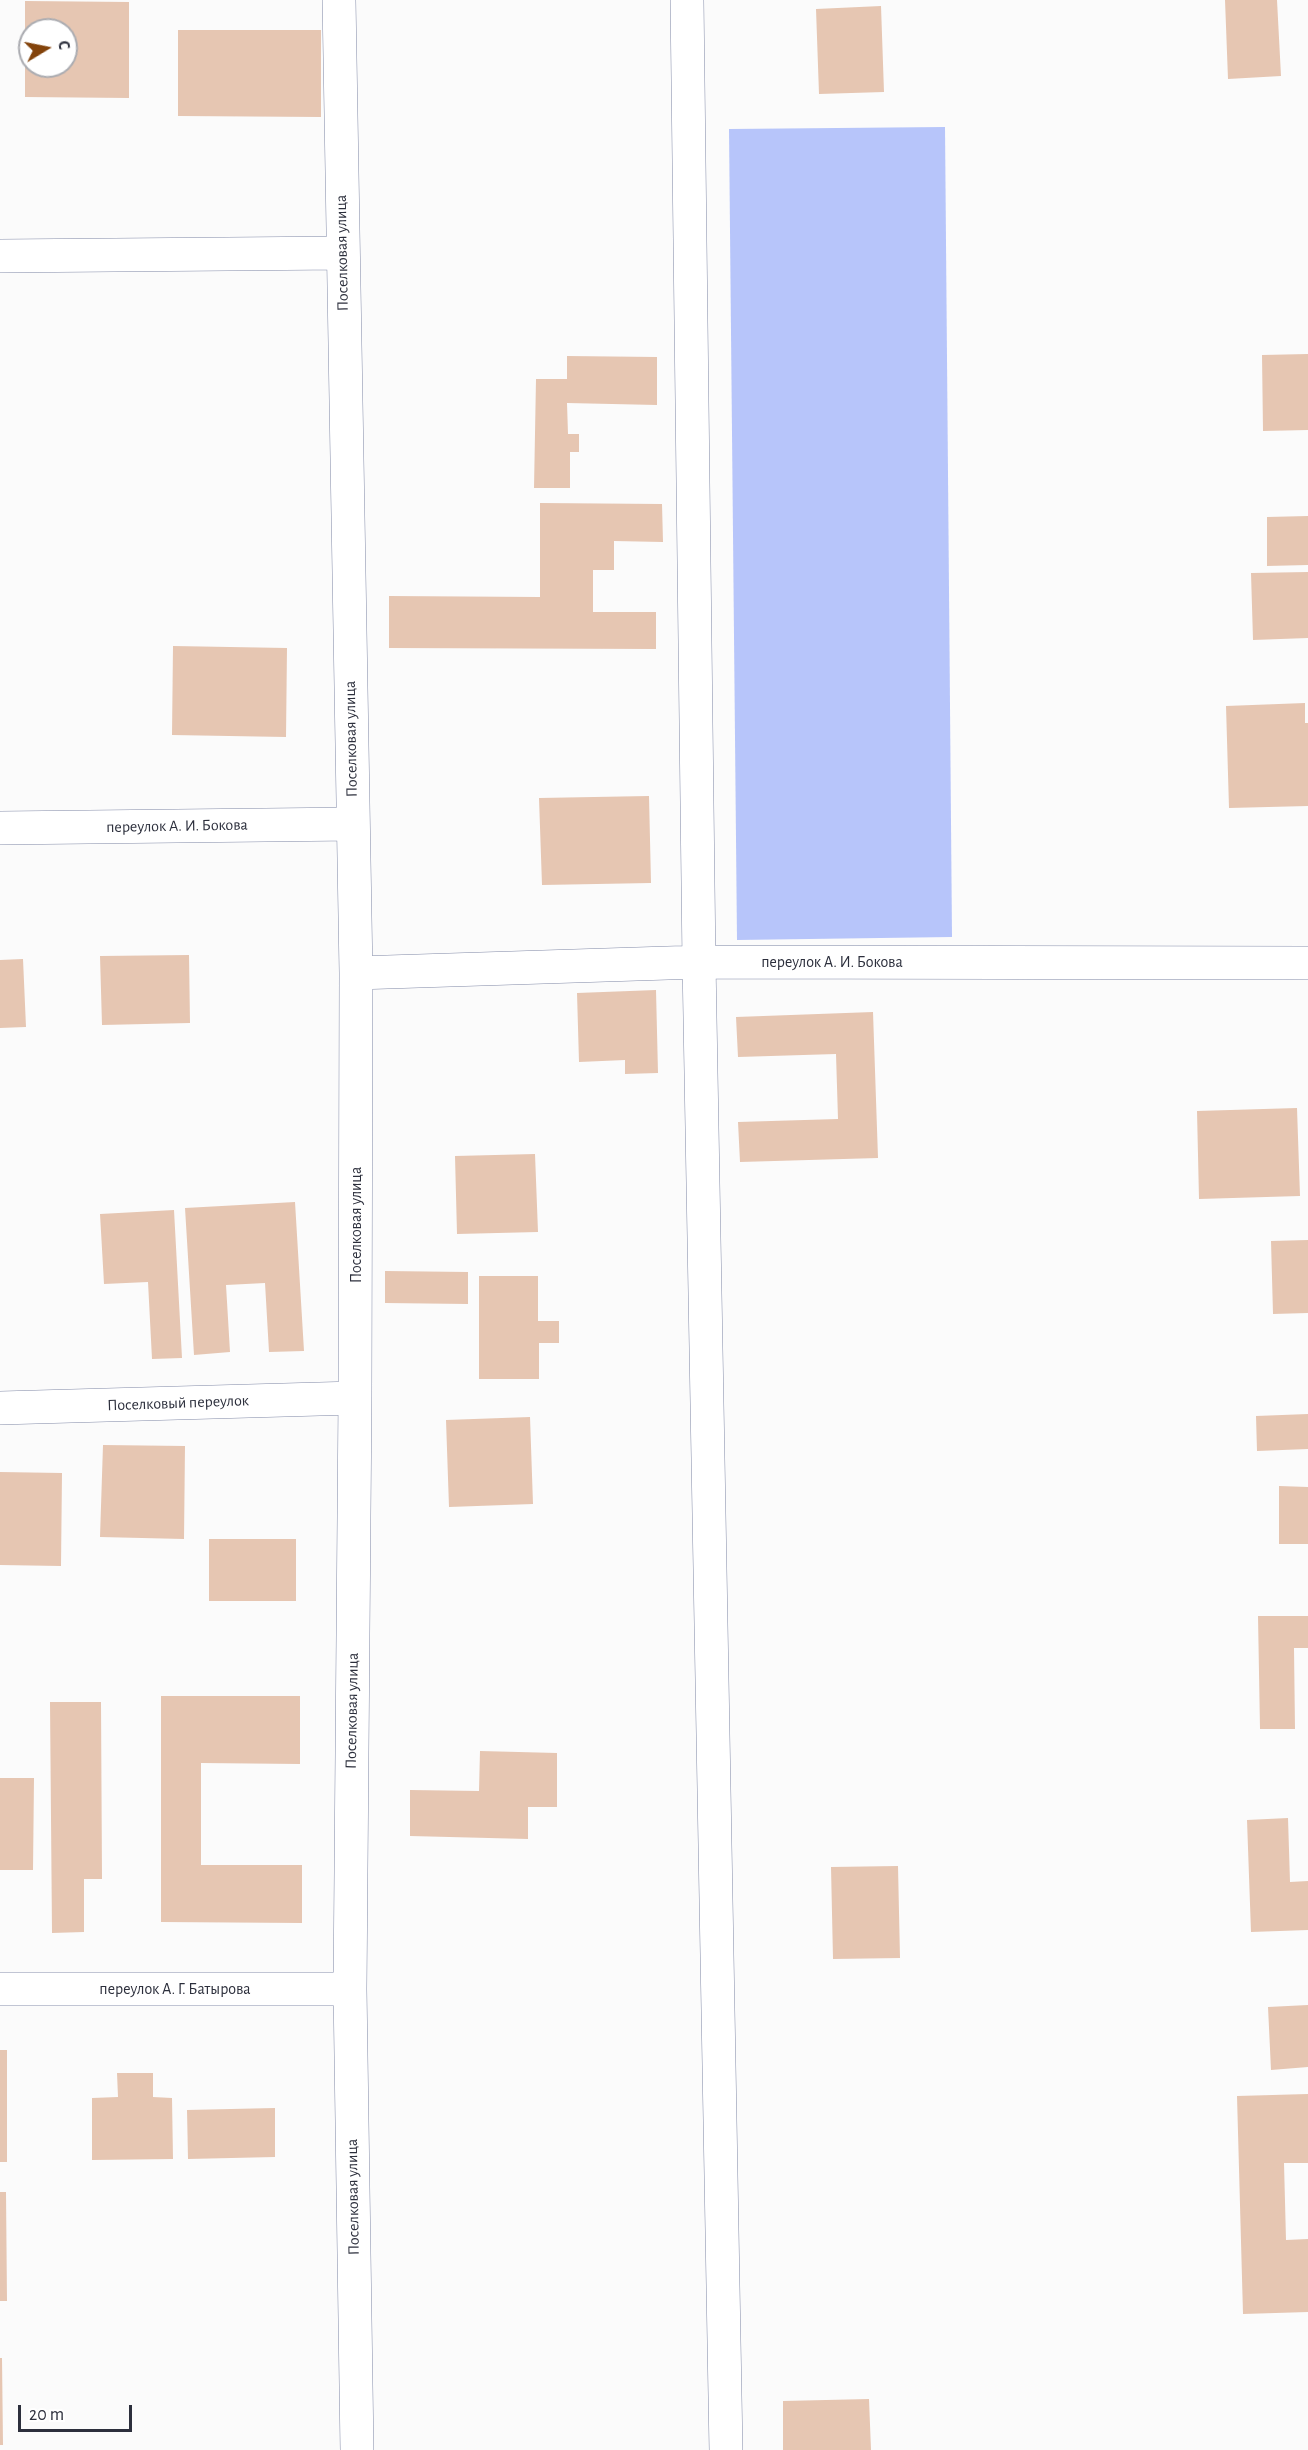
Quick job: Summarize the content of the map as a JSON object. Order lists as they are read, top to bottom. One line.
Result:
{"streets":{"street":["Поселковая улица","переулок А. И. Бокова","Поселковый переулок","переулок А. Г. Батырова"]},"crossings":[["Поселковая улица","переулок А. И. Бокова"],["Поселковая улица","Поселковый переулок"],["Поселковая улица","переулок А. Г. Батырова"]],"scale_bar":"20 m","north":"right"}
